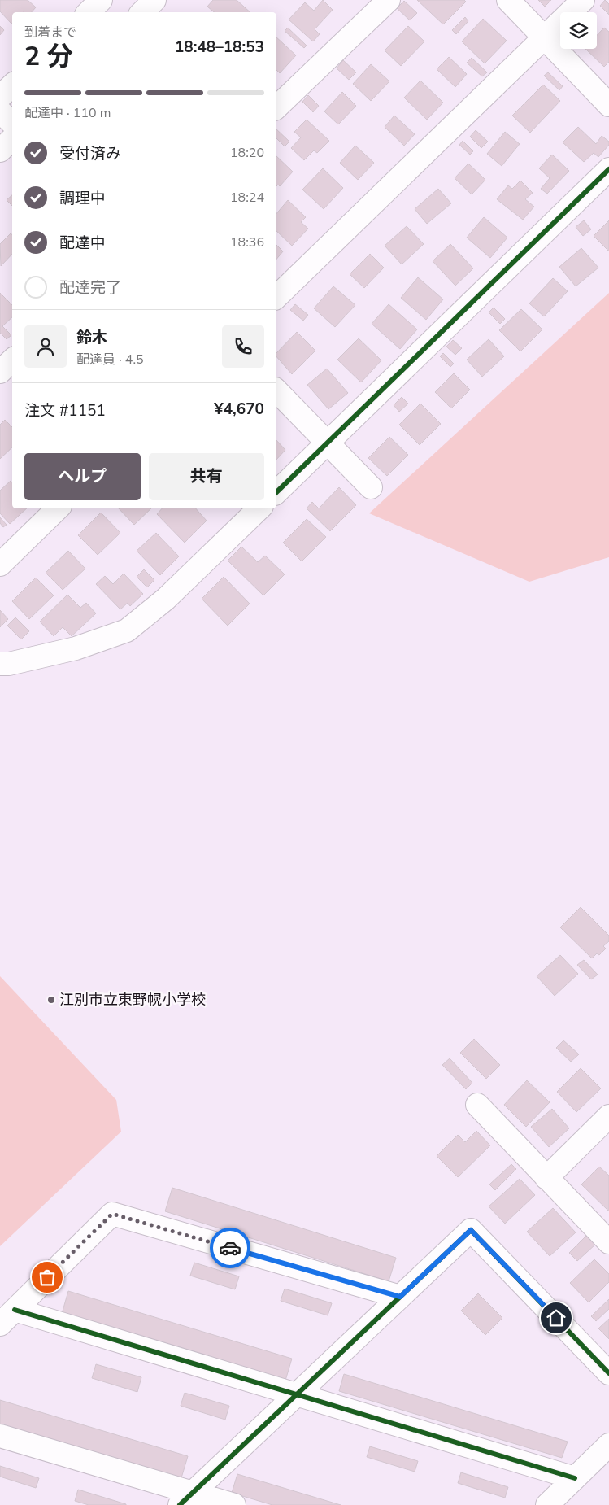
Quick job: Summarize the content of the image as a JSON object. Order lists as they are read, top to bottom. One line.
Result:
{"places":["江別市立東野幌小学校"],"page":{"heading":["2 分","到着まで","18:48–18:53"],"panel":["鈴木","配達員 · 4.5","注文 #1151","¥4,670"],"bar":"配達中 · 110 m","list":[["受付済み","18:20"],["調理中","18:24"],["配達中","18:36"],"配達完了"],"buttons":["ヘルプ","共有"]}}
